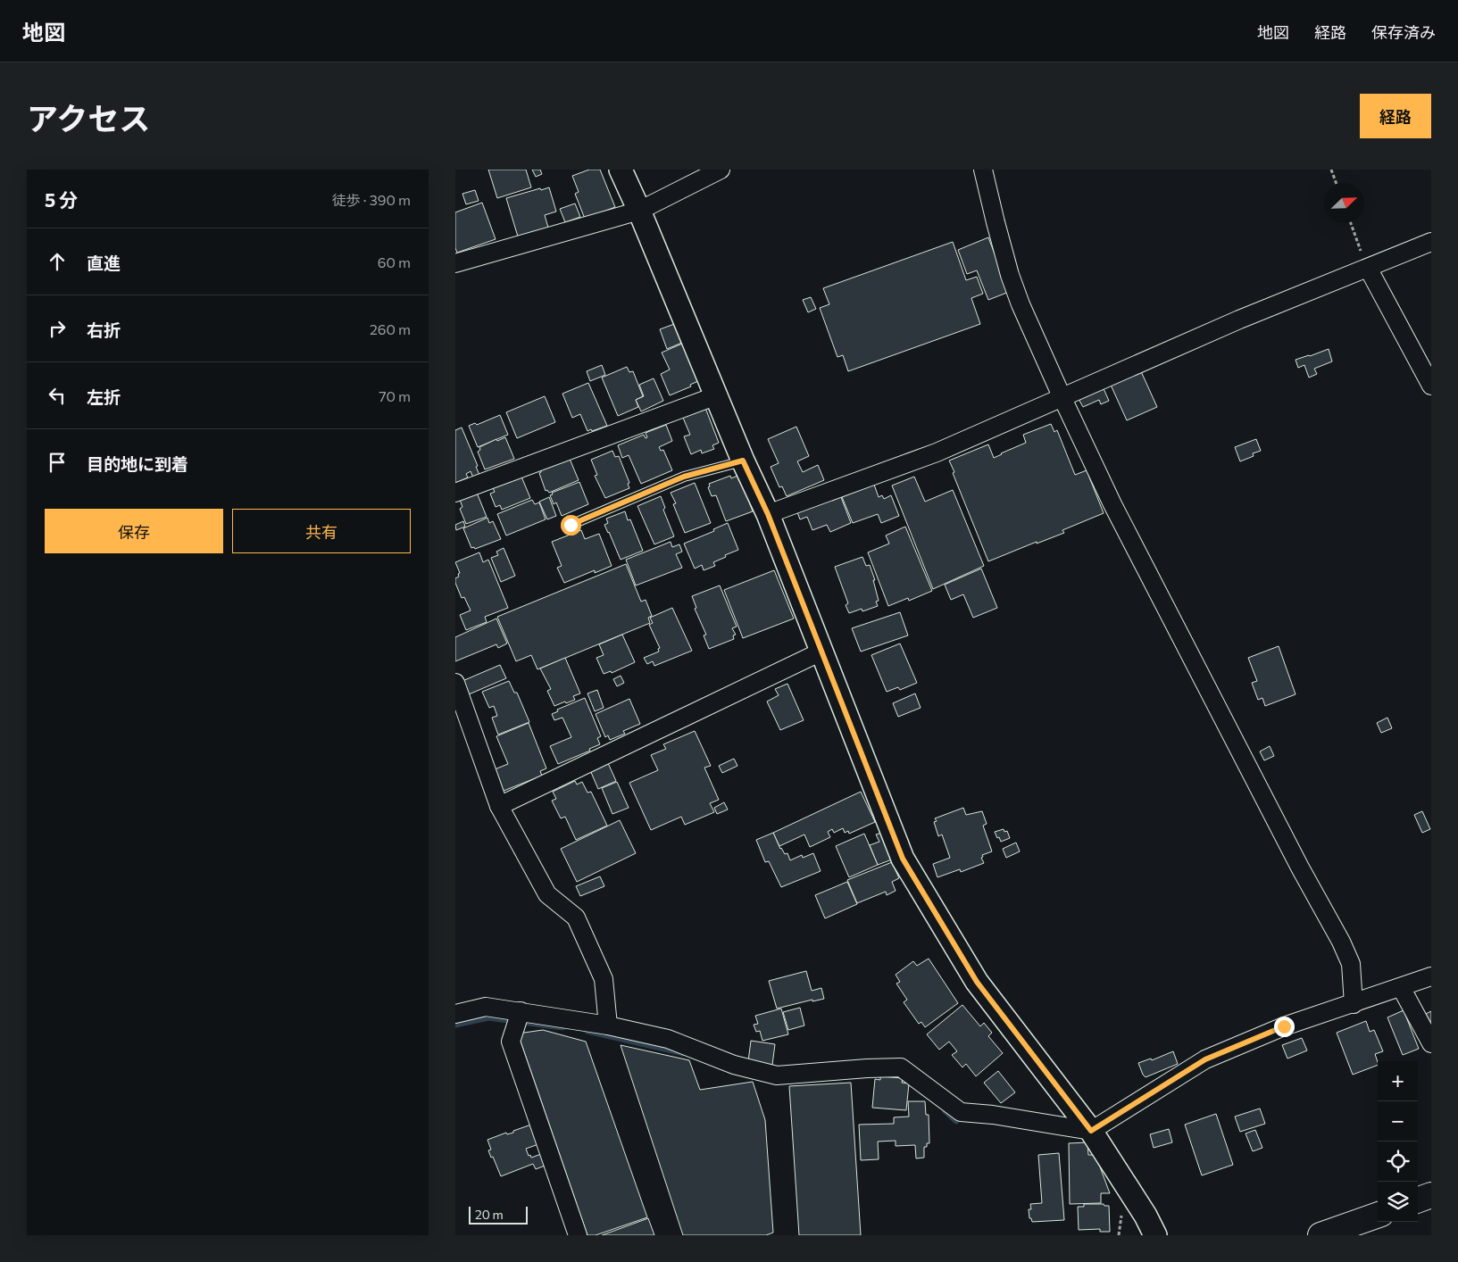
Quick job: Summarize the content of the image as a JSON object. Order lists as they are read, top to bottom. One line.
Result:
{"scale_bar":"20 m","north":"top right","page":{"header":"地図","nav":["地図","経路","保存済み"],"title":"アクセス","buttons":["経路",["保存","共有"]],"heading":["5 分","徒歩 · 390 m"],"list":[["直進","60 m"],["右折","260 m"],["左折","70 m"],"目的地に到着"],"map_buttons":["+","−"],"scale":"20 m"}}
